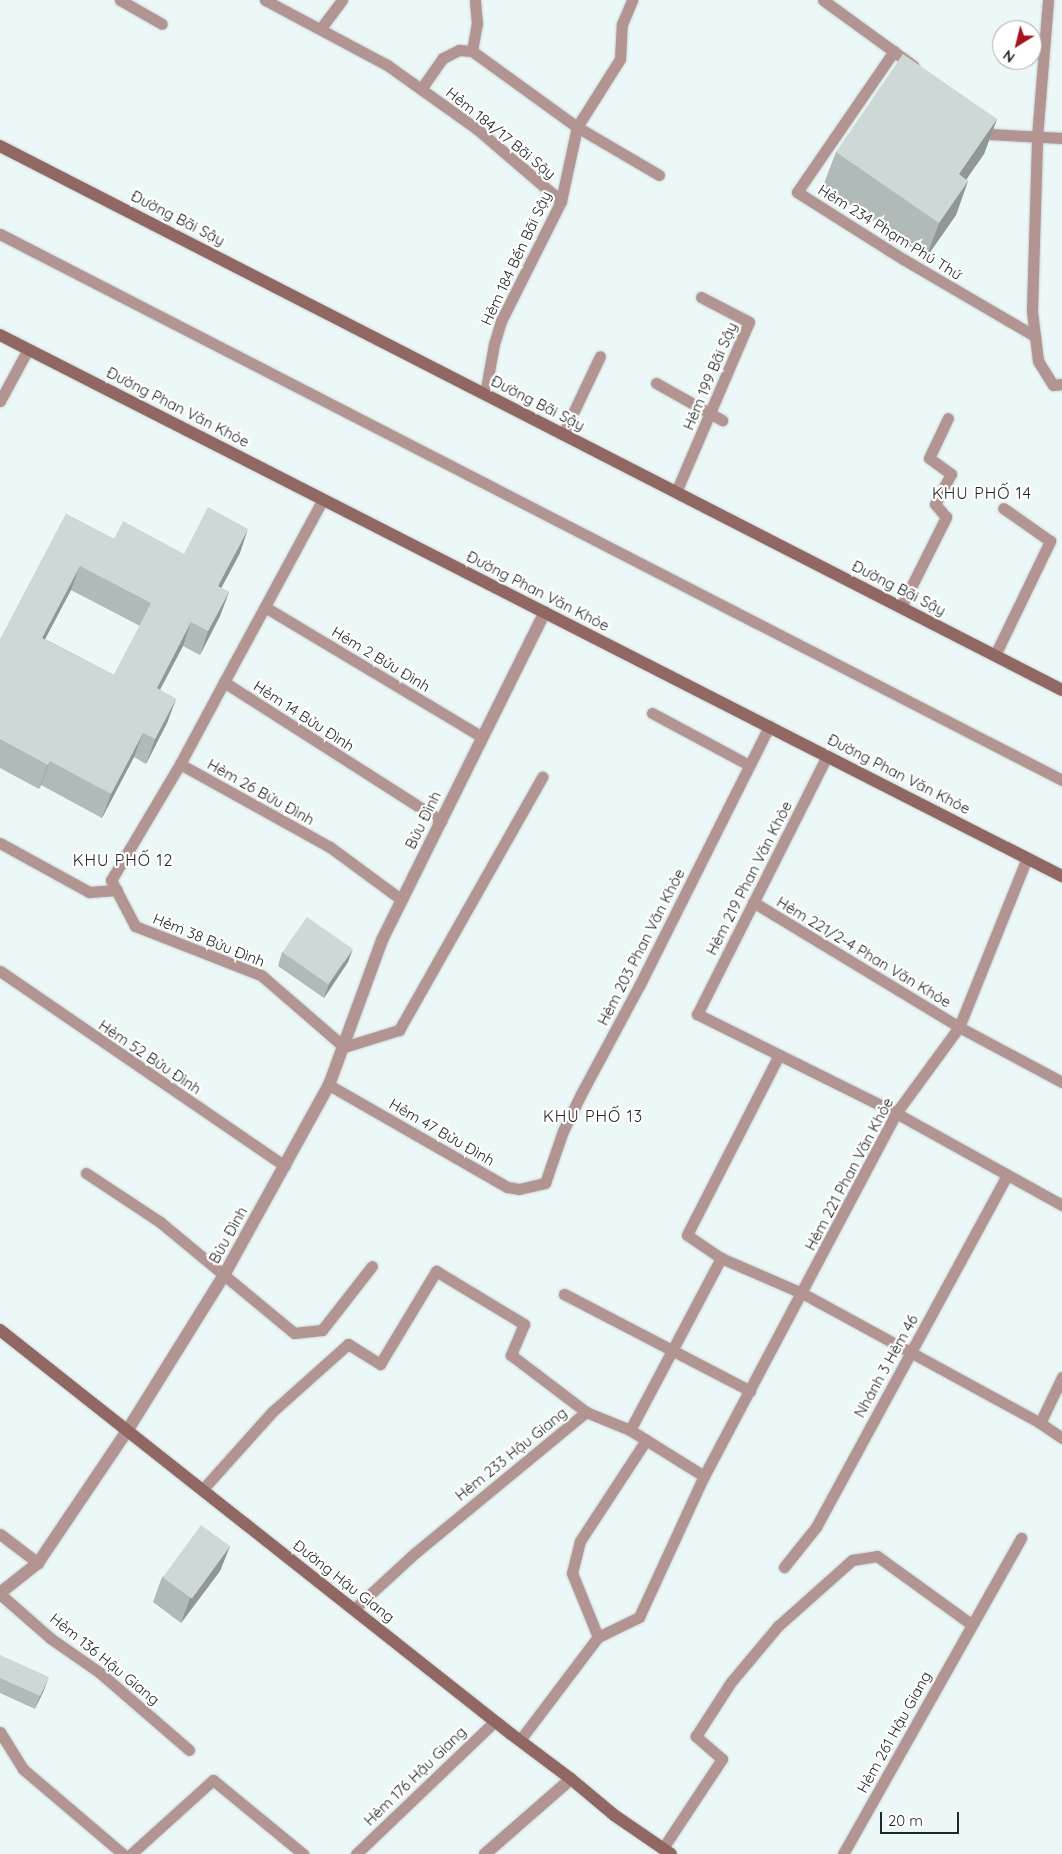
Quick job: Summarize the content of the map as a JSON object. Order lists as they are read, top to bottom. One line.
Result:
{"streets":{"street":["Đường Bãi Sậy","Đường Phan Văn Khỏe","Bửu Đình","Đường Hậu Giang","Hẻm 136 Hậu Giang"],"lane":["Hẻm 184/17 Bãi Sậy","Hẻm 234 Phạm Phú Thứ","Hẻm 184 Bến Bãi Sậy","Hẻm 199 Bãi Sậy","Hẻm 2 Bửu Đình","Hẻm 14 Bửu Đình","Hẻm 26 Bửu Đình","Hẻm 219 Phan Văn Khỏe","Hẻm 38 Bửu Đình","Hẻm 203 Phan Văn Khỏe","Hẻm 221/2-4 Phan Văn Khỏe","Hẻm 52 Bửu Đình","Hẻm 47 Bửu Đình","Hẻm 221 Phan Văn Khỏe","Nhánh 3 Hẻm 46","Hẻm 233 Hậu Giang","Hẻm 261 Hậu Giang","Hẻm 176 Hậu Giang"]},"crossings":[["Hẻm 184/17 Bãi Sậy","Hẻm 184 Bến Bãi Sậy"],["Đường Bãi Sậy","Hẻm 184 Bến Bãi Sậy"],["Đường Bãi Sậy","Hẻm 199 Bãi Sậy"],["Đường Phan Văn Khỏe","Bửu Đình"],["Đường Phan Văn Khỏe","Hẻm 219 Phan Văn Khỏe"],["Đường Phan Văn Khỏe","Hẻm 203 Phan Văn Khỏe"],["Đường Phan Văn Khỏe","Hẻm 221 Phan Văn Khỏe"],["Hẻm 2 Bửu Đình","Bửu Đình"],["Hẻm 14 Bửu Đình","Bửu Đình"],["Hẻm 26 Bửu Đình","Bửu Đình"],["Bửu Đình","Hẻm 38 Bửu Đình"],["Bửu Đình","Hẻm 52 Bửu Đình"],["Bửu Đình","Hẻm 47 Bửu Đình"],["Bửu Đình","Đường Hậu Giang"],["Bửu Đình","Hẻm 136 Hậu Giang"],["Hẻm 219 Phan Văn Khỏe","Hẻm 221/2-4 Phan Văn Khỏe"],["Hẻm 203 Phan Văn Khỏe","Hẻm 47 Bửu Đình"],["Hẻm 221/2-4 Phan Văn Khỏe","Hẻm 221 Phan Văn Khỏe"],["Hẻm 221 Phan Văn Khỏe","Hẻm 233 Hậu Giang"],["Hẻm 233 Hậu Giang","Đường Hậu Giang"],["Đường Hậu Giang","Hẻm 136 Hậu Giang"],["Đường Hậu Giang","Hẻm 176 Hậu Giang"]],"districts":["KHU PHỐ 14","KHU PHỐ 12","KHU PHỐ 13"],"scale_bar":"20 m","north":"bottom left"}
